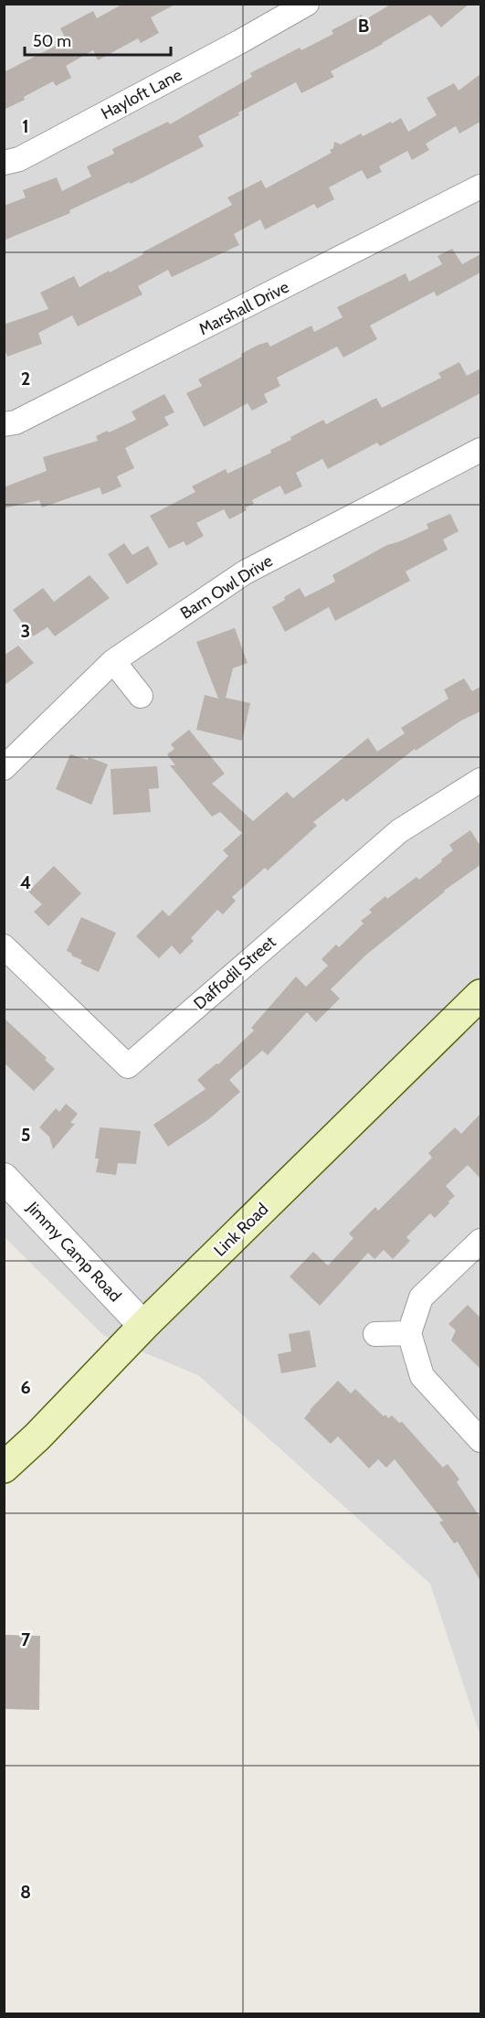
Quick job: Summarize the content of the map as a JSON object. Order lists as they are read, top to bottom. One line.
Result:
{"streets":{"main road":["Link Road"],"street":["Hayloft Lane","Marshall Drive","Barn Owl Drive","Daffodil Street","Jimmy Camp Road"]},"crossings":[["Link Road","Jimmy Camp Road"]],"scale_bar":"50 m","grid":{"columns":["B"],"rows":["1","2","3","4","5","6","7","8"]}}
